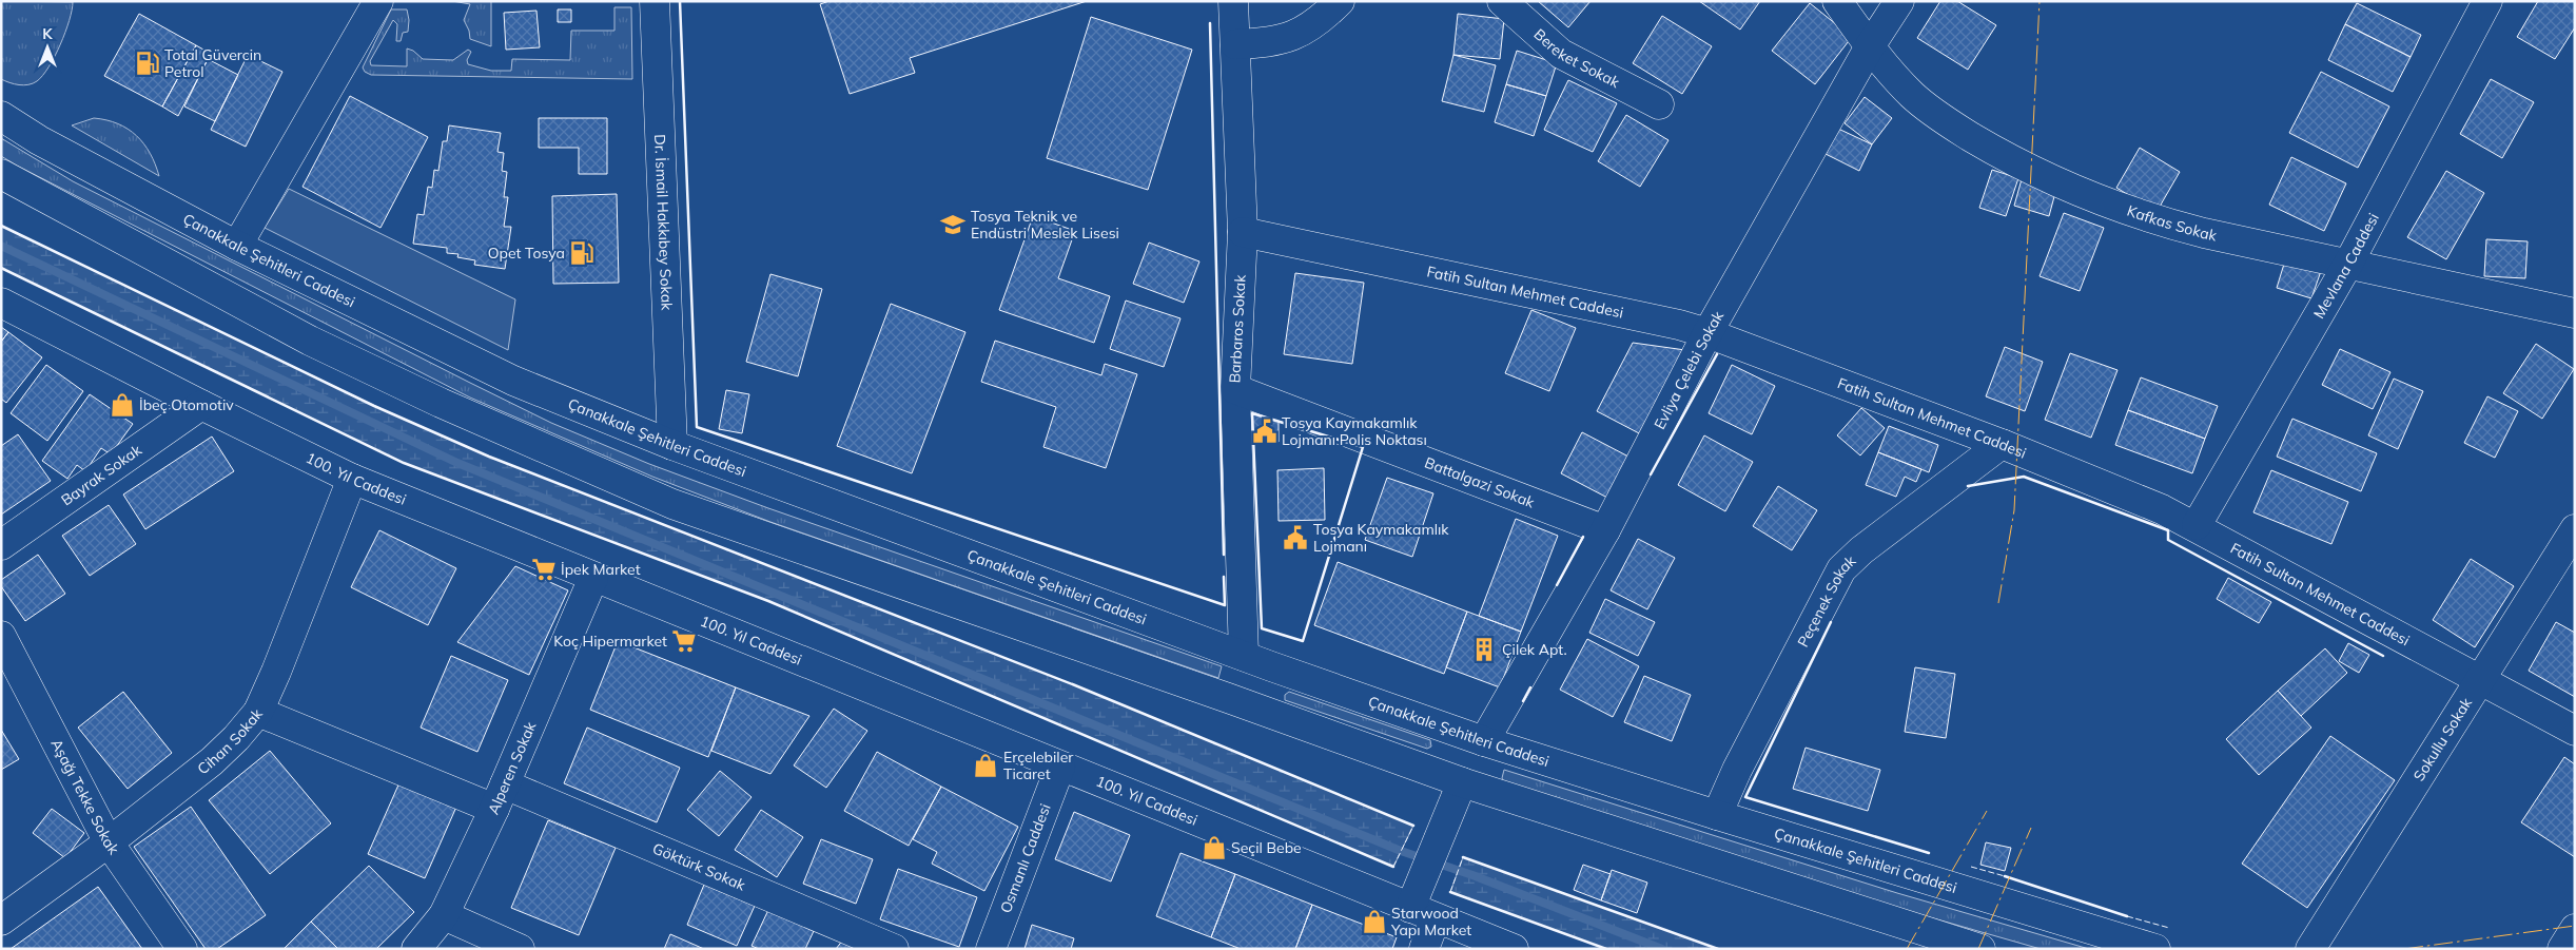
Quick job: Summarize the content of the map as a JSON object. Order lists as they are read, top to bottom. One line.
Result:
{"streets":{"street":["Bereket Sokak","Dr. İsmail Hakkıbey Sokak","Kafkas Sokak","Çanakkale Şehitleri Caddesi","Mevlana Caddesi","Fatih Sultan Mehmet Caddesi","Barbaros Sokak","Evliya Çelebi Sokak","Bayrak Sokak","100. Yıl Caddesi","Battalgazi Sokak","Peçenek Sokak","Cihan Sokak","Sokullu Sokak","Alperen Sokak","Aşağı Tekke Sokak","Osmanlı Caddesi","Göktürk Sokak"]},"crossings":[["Dr. İsmail Hakkıbey Sokak","Çanakkale Şehitleri Caddesi"],["Kafkas Sokak","Mevlana Caddesi"],["Kafkas Sokak","Evliya Çelebi Sokak"],["Çanakkale Şehitleri Caddesi","Barbaros Sokak"],["Çanakkale Şehitleri Caddesi","Evliya Çelebi Sokak"],["Çanakkale Şehitleri Caddesi","Peçenek Sokak"],["Mevlana Caddesi","Fatih Sultan Mehmet Caddesi"],["Fatih Sultan Mehmet Caddesi","Barbaros Sokak"],["Fatih Sultan Mehmet Caddesi","Evliya Çelebi Sokak"],["Fatih Sultan Mehmet Caddesi","Peçenek Sokak"],["Fatih Sultan Mehmet Caddesi","Sokullu Sokak"],["Barbaros Sokak","Battalgazi Sokak"],["Evliya Çelebi Sokak","100. Yıl Caddesi"],["Evliya Çelebi Sokak","Battalgazi Sokak"],["Bayrak Sokak","100. Yıl Caddesi"],["100. Yıl Caddesi","Cihan Sokak"],["100. Yıl Caddesi","Alperen Sokak"],["100. Yıl Caddesi","Osmanlı Caddesi"],["Cihan Sokak","Aşağı Tekke Sokak"],["Cihan Sokak","Göktürk Sokak"],["Alperen Sokak","Göktürk Sokak"]],"places":{"fuel station":["Total Güvercin Petrol","Opet Tosya"],"school or university":["Tosya Teknik ve Endüstri Meslek Lisesi"],"shop":["İbeç Otomotiv","Erçelebiler Ticaret","Seçil Bebe","Starwood Yapı Market"],"public building":["Tosya Kaymakamlık Lojmanı Polis Noktası","Tosya Kaymakamlık Lojmanı"],"supermarket":["İpek Market","Koç Hipermarket"],"building":["Çilek Apt."]},"north":"top"}
